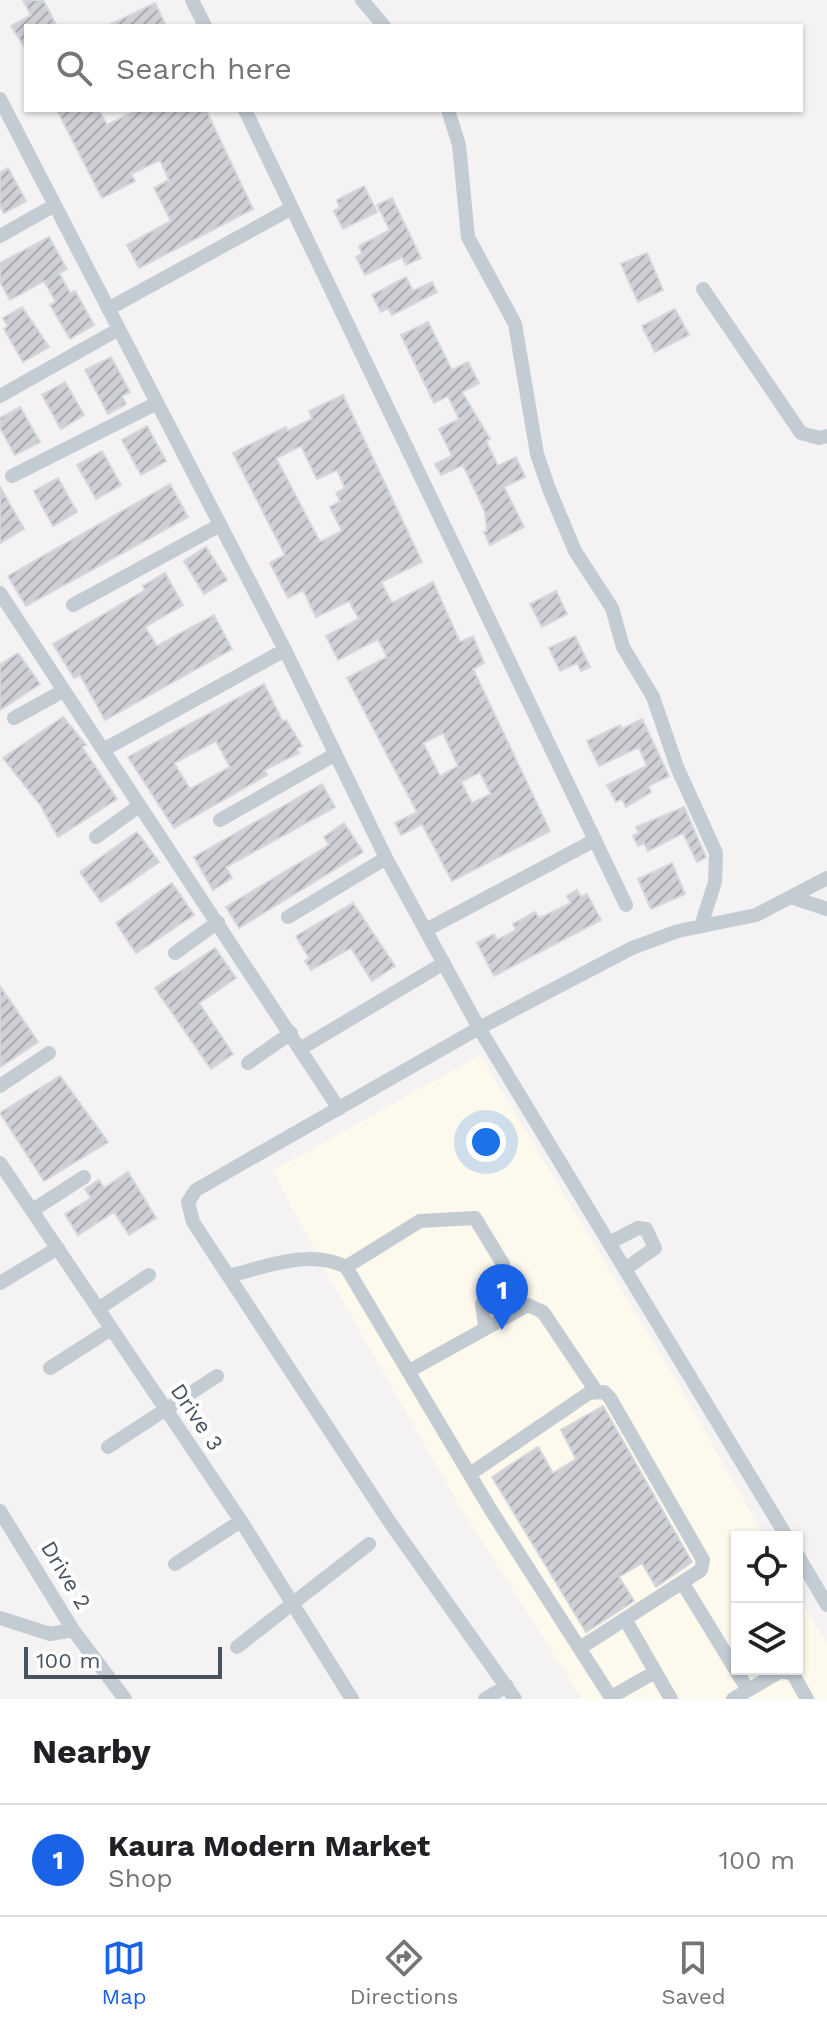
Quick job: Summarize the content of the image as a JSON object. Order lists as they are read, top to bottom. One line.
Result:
{"streets":{"street":["Drive 3","Drive 2"]},"scale_bar":"100 m","page":{"search":"Search here","pins":"1","scale":"100 m","heading":"Nearby","list":[{"mark":"1","name":"Kaura Modern Market","note":"Shop","value":"100 m"}],"nav":["Map","Directions","Saved"]}}
